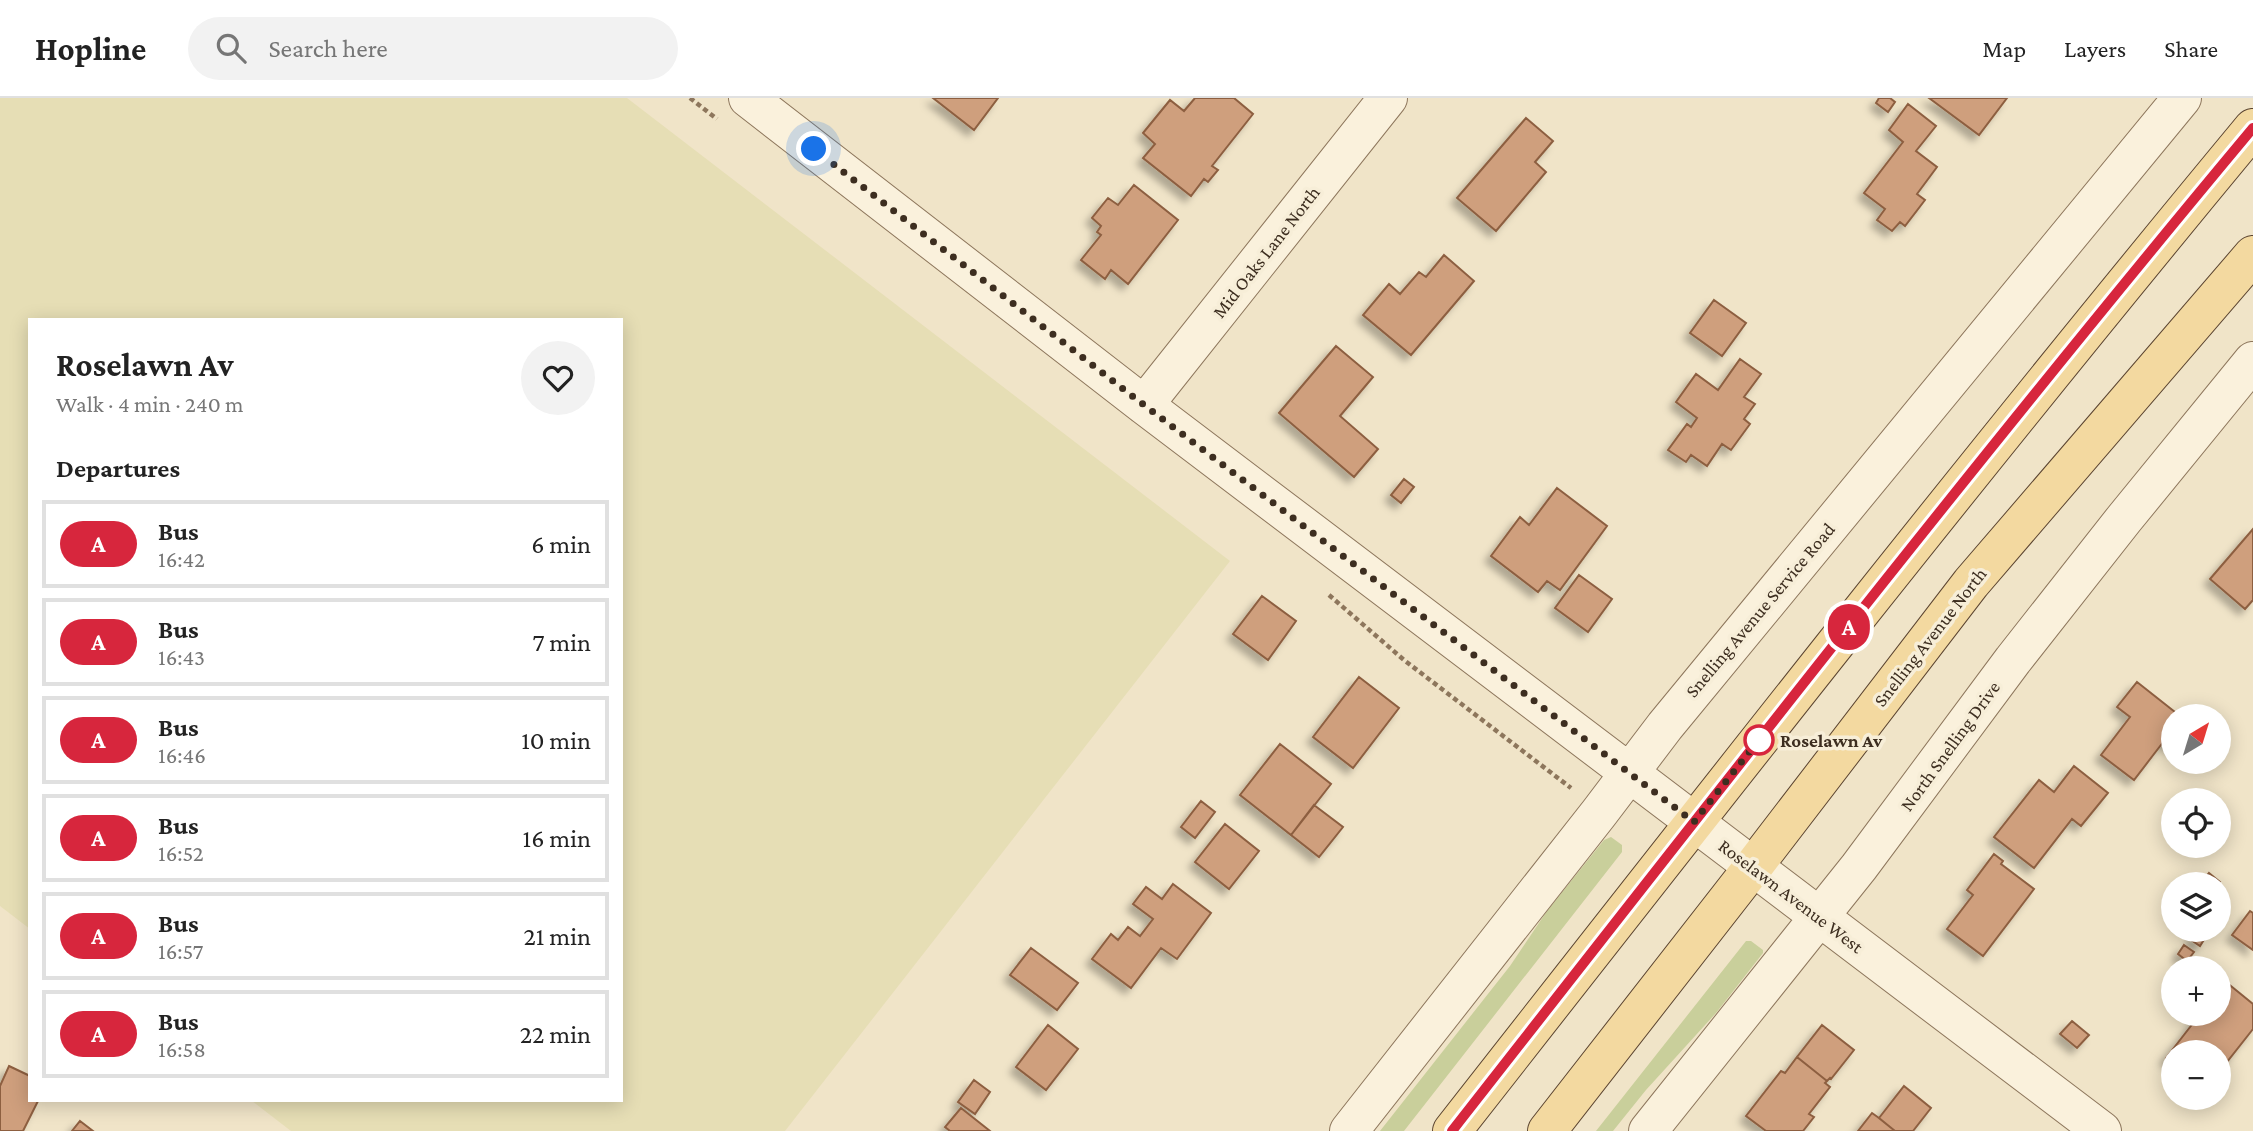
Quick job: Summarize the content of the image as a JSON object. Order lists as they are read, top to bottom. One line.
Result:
{"streets":{"main road":["Snelling Avenue North"],"street":["Mid Oaks Lane North","Snelling Avenue Service Road","North Snelling Drive","Roselawn Avenue West"]},"crossings":[["Mid Oaks Lane North","Roselawn Avenue West"],["Snelling Avenue Service Road","Roselawn Avenue West"],["Snelling Avenue North","Roselawn Avenue West"],["North Snelling Drive","Roselawn Avenue West"]],"places":["Roselawn Av"],"lines":["bus line A"],"north":"top right","page":{"header":"Hopline","search":"Search here","nav":["Map","Layers","Share"],"on_map":"A","heading":[["Roselawn Av","Walk · 4 min · 240 m"],"Departures"],"list":[{"mark":"A","name":"Bus","note":"16:42","value":"6 min"},{"mark":"A","name":"Bus","note":"16:43","value":"7 min"},{"mark":"A","name":"Bus","note":"16:46","value":"10 min"},{"mark":"A","name":"Bus","note":"16:52","value":"16 min"},{"mark":"A","name":"Bus","note":"16:57","value":"21 min"},{"mark":"A","name":"Bus","note":"16:58","value":"22 min"}],"map_buttons":["+","−"]}}
